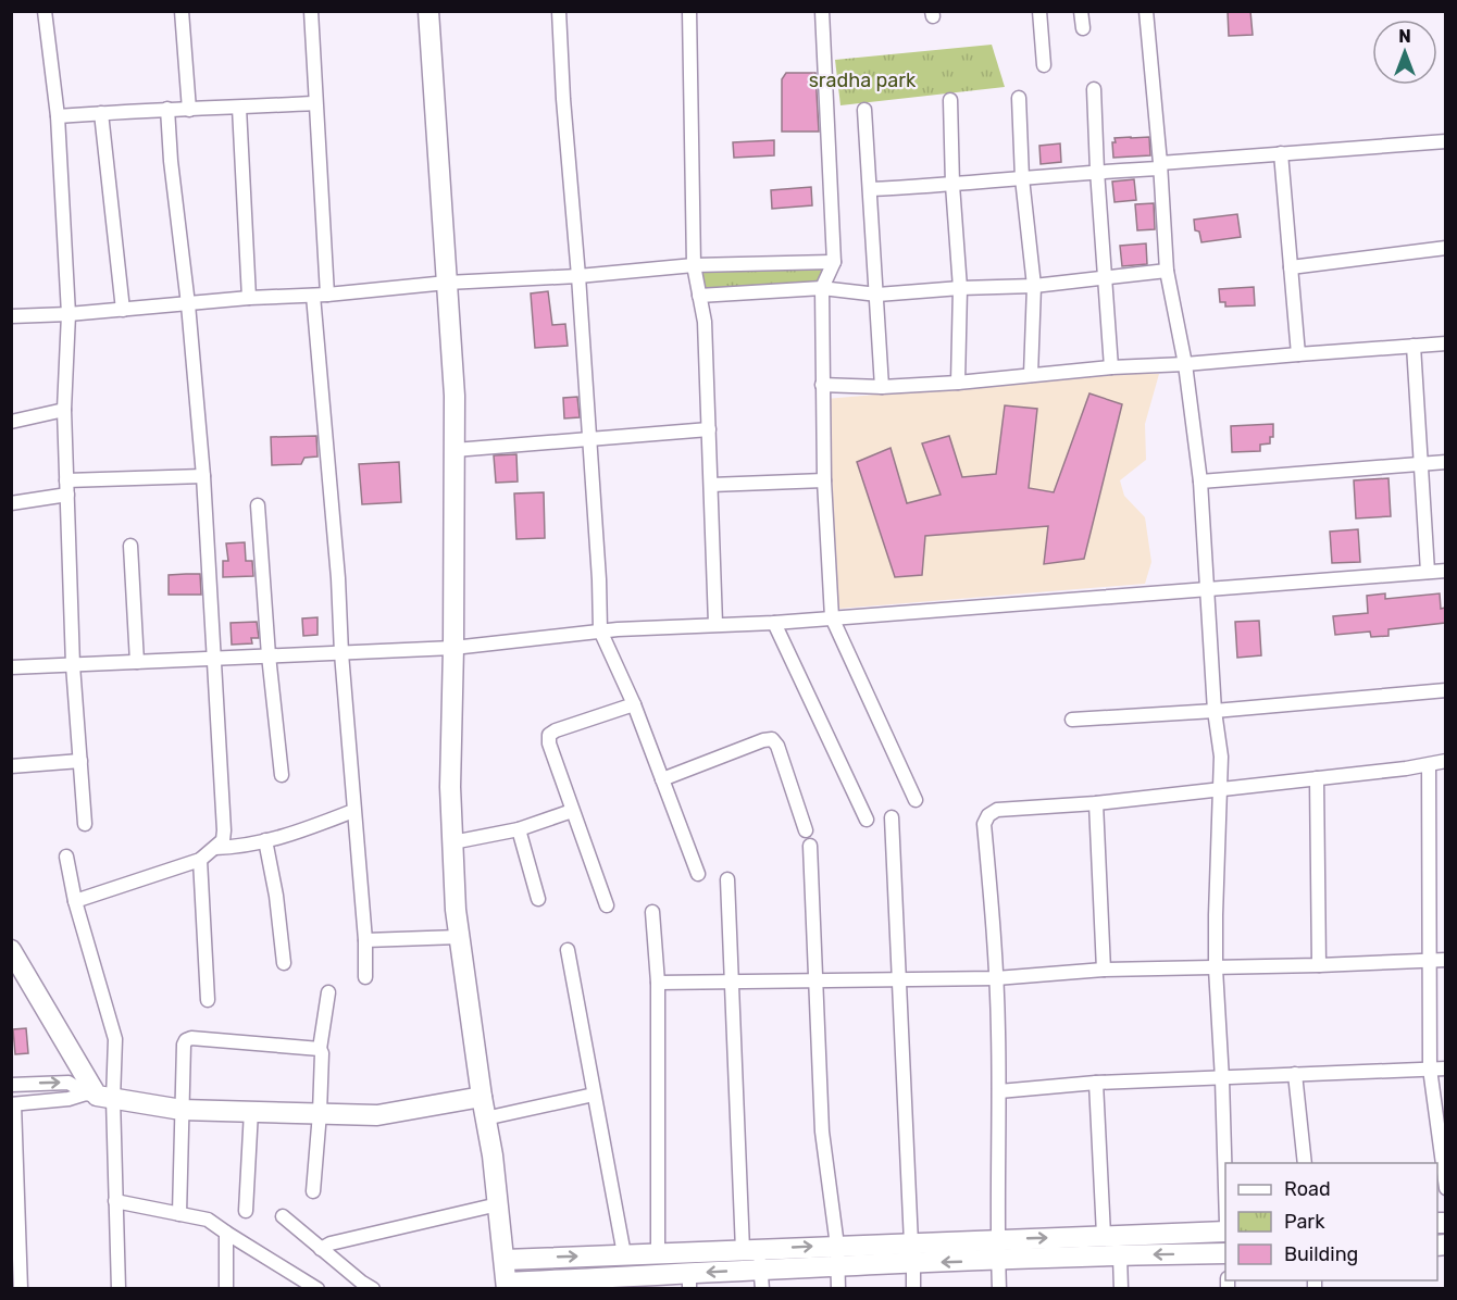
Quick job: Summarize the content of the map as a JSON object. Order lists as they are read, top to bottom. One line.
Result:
{"parks":["sradha park"],"legend":["Road","Park","Building"],"north":"top"}
